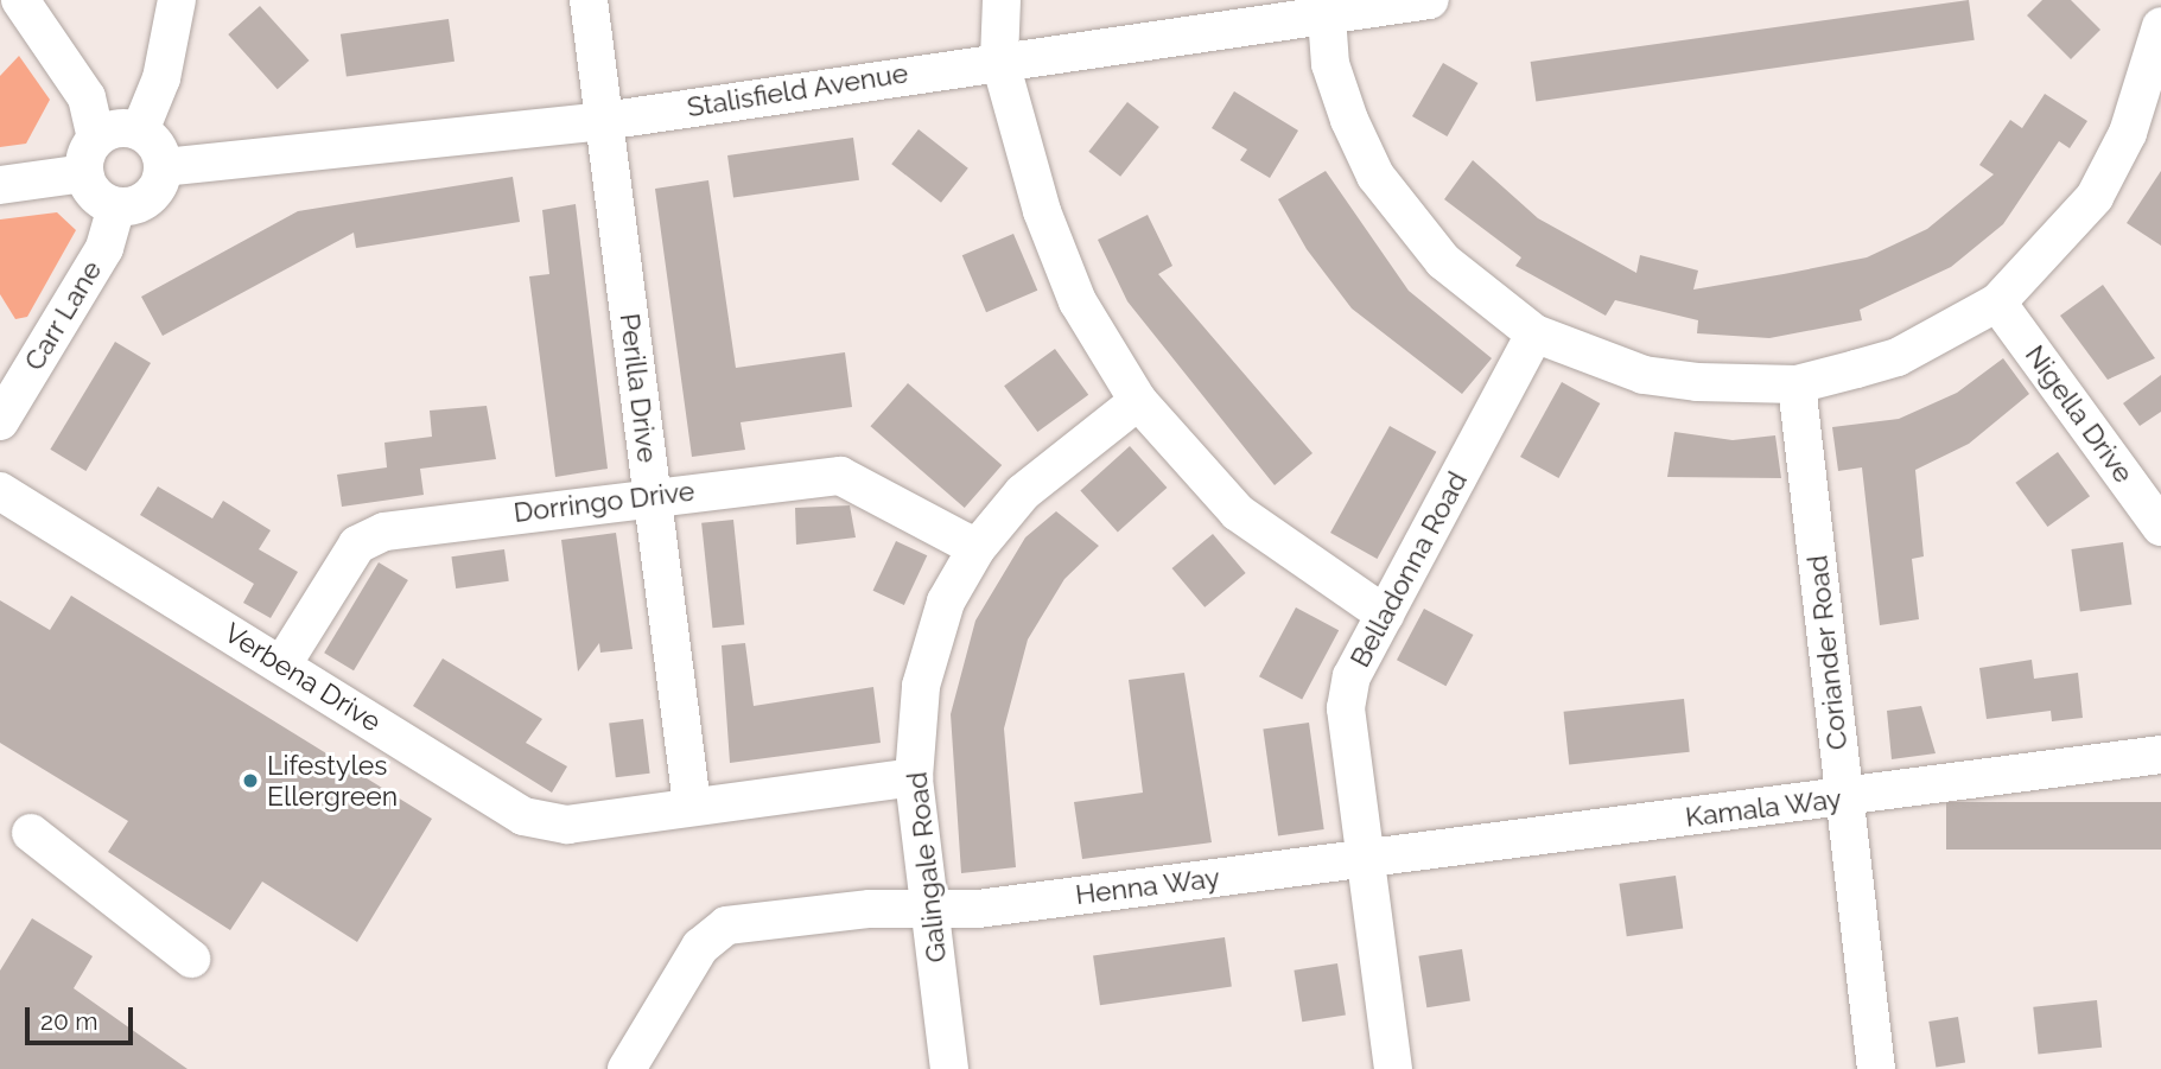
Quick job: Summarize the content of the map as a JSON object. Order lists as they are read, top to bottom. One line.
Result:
{"streets":{"street":["Stalisfield Avenue","Carr Lane","Perilla Drive","Nigella Drive","Dorringo Drive","Belladonna Road","Coriander Road","Verbena Drive","Kamala Way","Galingale Road","Henna Way"]},"crossings":[["Stalisfield Avenue","Carr Lane"],["Stalisfield Avenue","Perilla Drive"],["Perilla Drive","Dorringo Drive"],["Perilla Drive","Verbena Drive"],["Dorringo Drive","Verbena Drive"],["Dorringo Drive","Galingale Road"],["Belladonna Road","Kamala Way"],["Belladonna Road","Henna Way"],["Coriander Road","Kamala Way"],["Verbena Drive","Galingale Road"],["Kamala Way","Henna Way"],["Galingale Road","Henna Way"]],"places":["Lifestyles Ellergreen"],"scale_bar":"20 m"}
